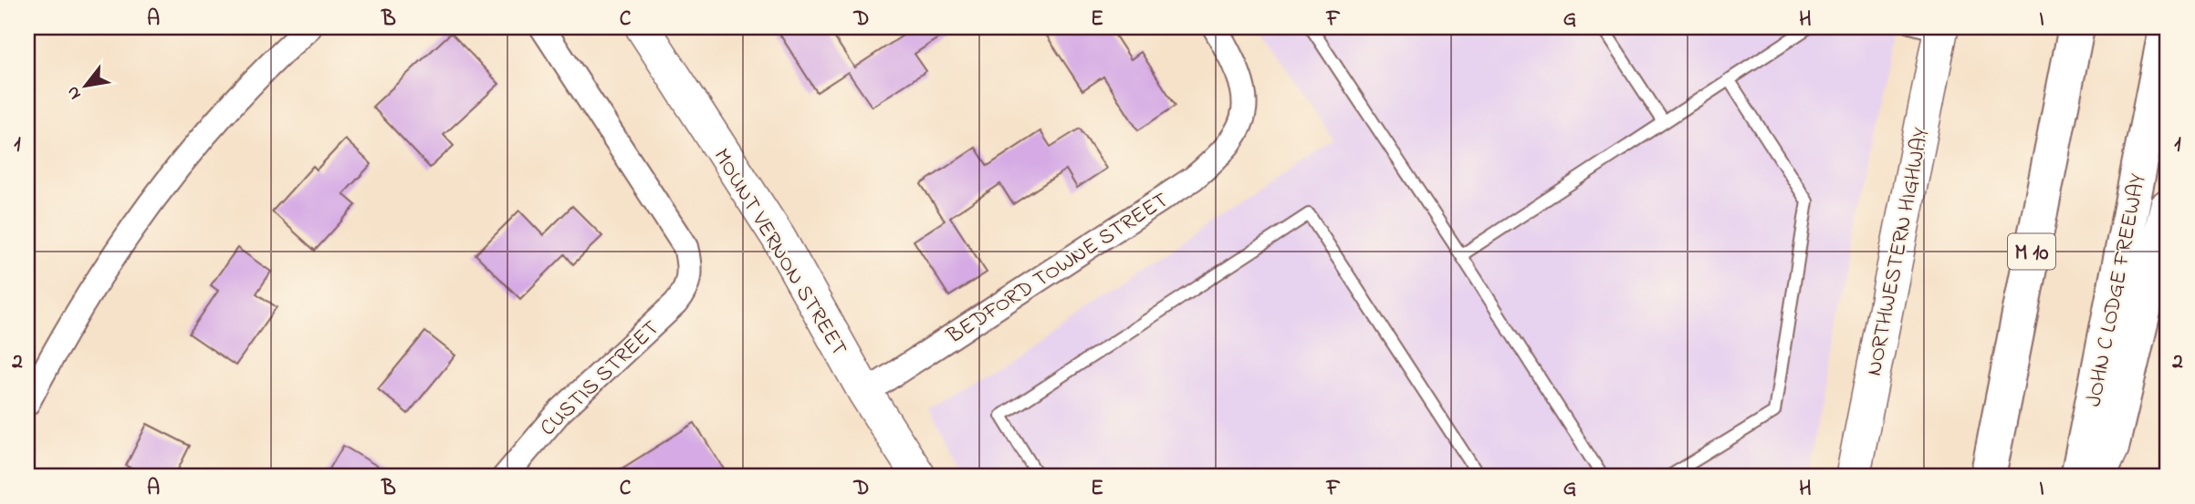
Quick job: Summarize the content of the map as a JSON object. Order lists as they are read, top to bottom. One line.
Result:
{"streets":{"highway":["M 10","JOHN C LODGE FREEWAY"],"street":["MOUNT VERNON STREET","NORTHWESTERN HIGHWAY","BEDFORD TOWNE STREET","CUSTIS STREET"]},"crossings":[["MOUNT VERNON STREET","BEDFORD TOWNE STREET"]],"north":"bottom left","grid":{"columns":["A","B","C","D","E","F","G","H","I"],"rows":["1","2"]}}
